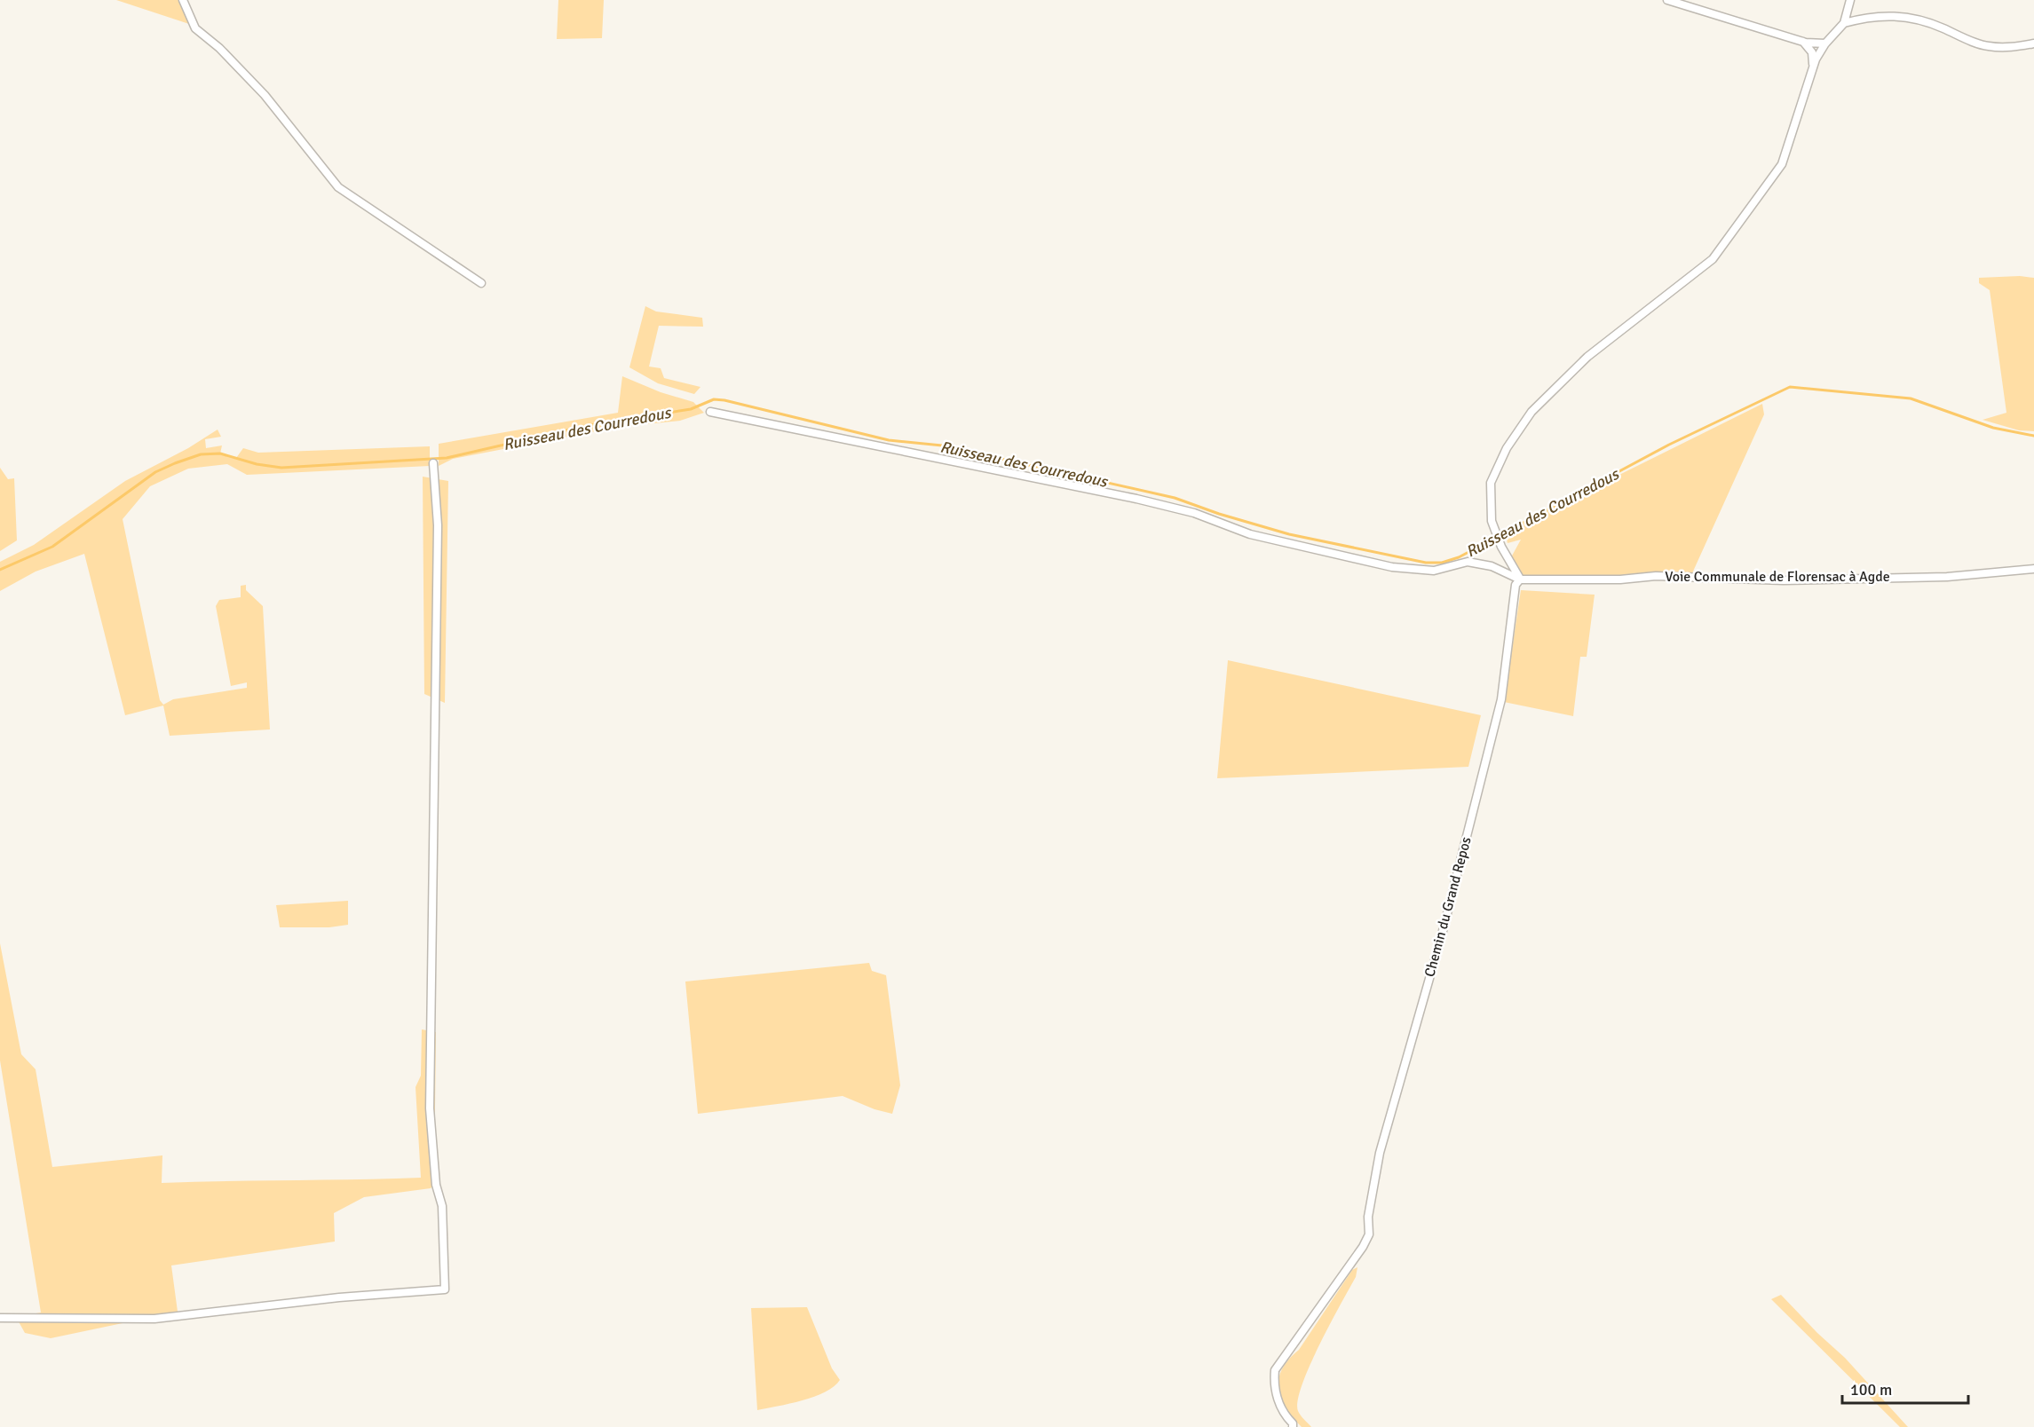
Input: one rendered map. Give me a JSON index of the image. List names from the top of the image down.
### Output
{
  "streets": {
    "street": ["Voie Communale de Florensac à Agde", "Chemin du Grand Repos"]
  },
  "crossings": [
    ["Voie Communale de Florensac à Agde", "Chemin du Grand Repos"]
  ],
  "water": ["Ruisseau des Courredous"],
  "scale_bar": "100 m"
}
